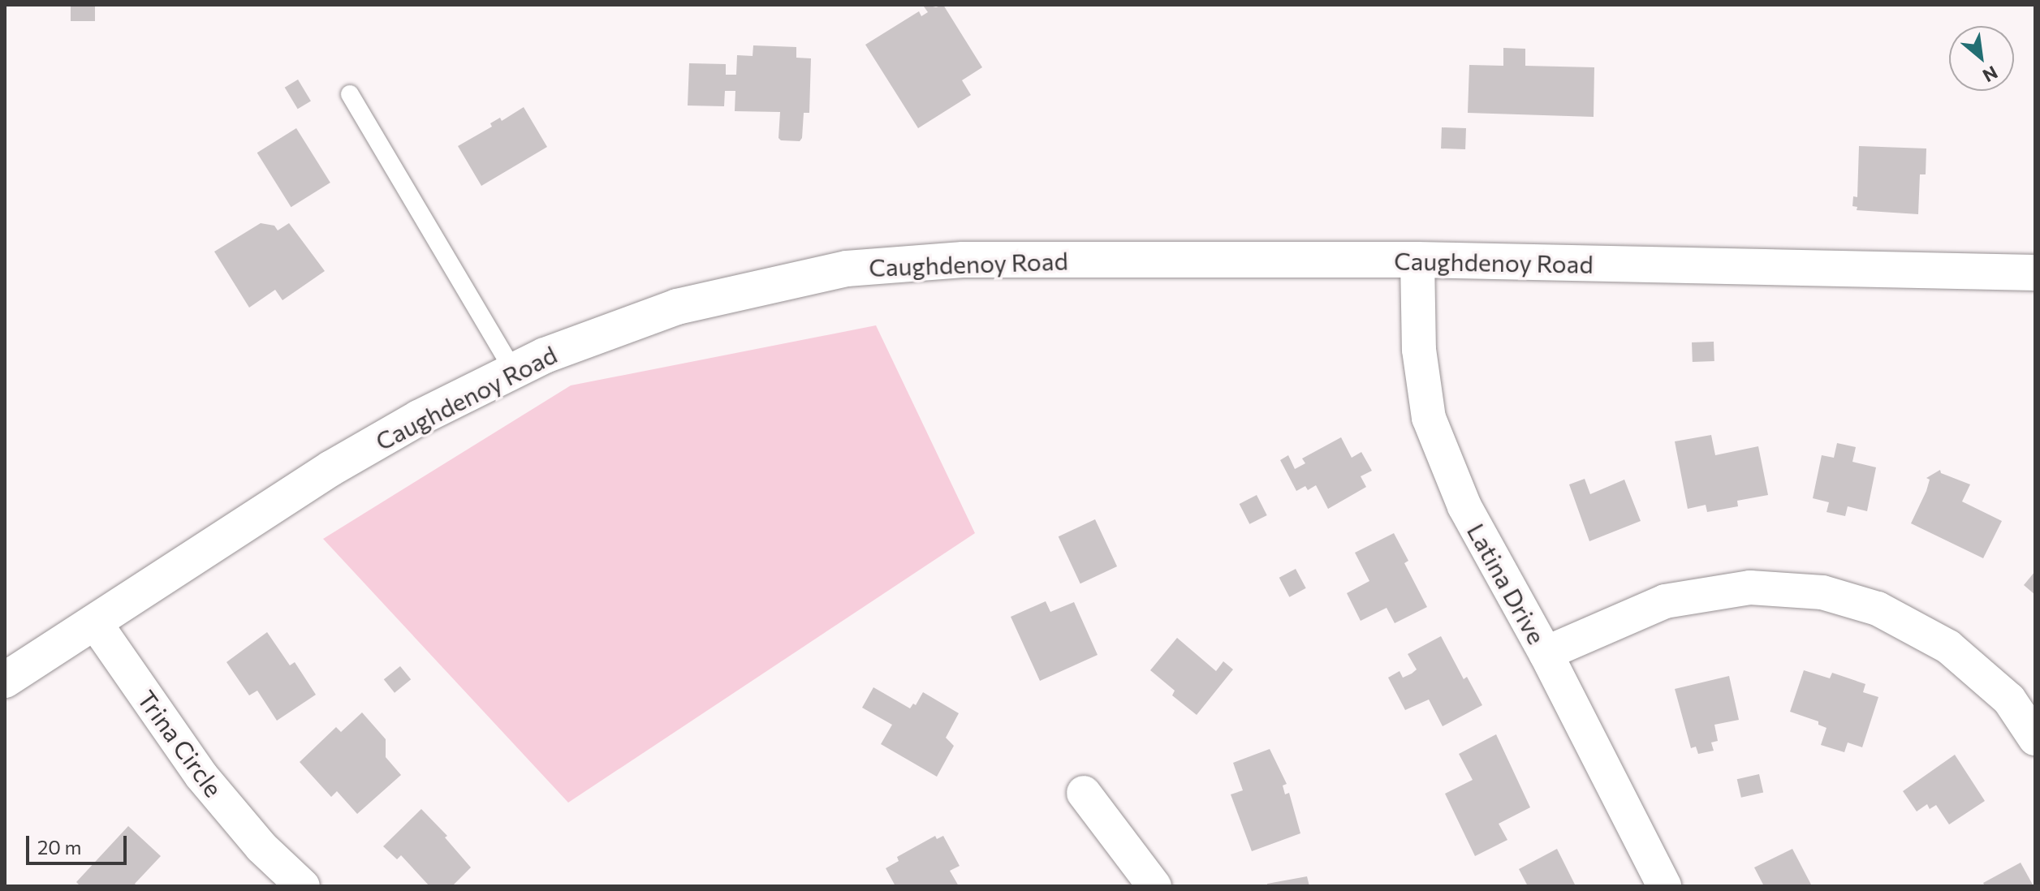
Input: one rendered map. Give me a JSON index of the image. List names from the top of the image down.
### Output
{
  "streets": {
    "street": ["Caughdenoy Road", "Latina Drive", "Trina Circle"]
  },
  "crossings": [
    ["Caughdenoy Road", "Latina Drive"],
    ["Caughdenoy Road", "Trina Circle"]
  ],
  "scale_bar": "20 m",
  "north": "bottom right"
}
